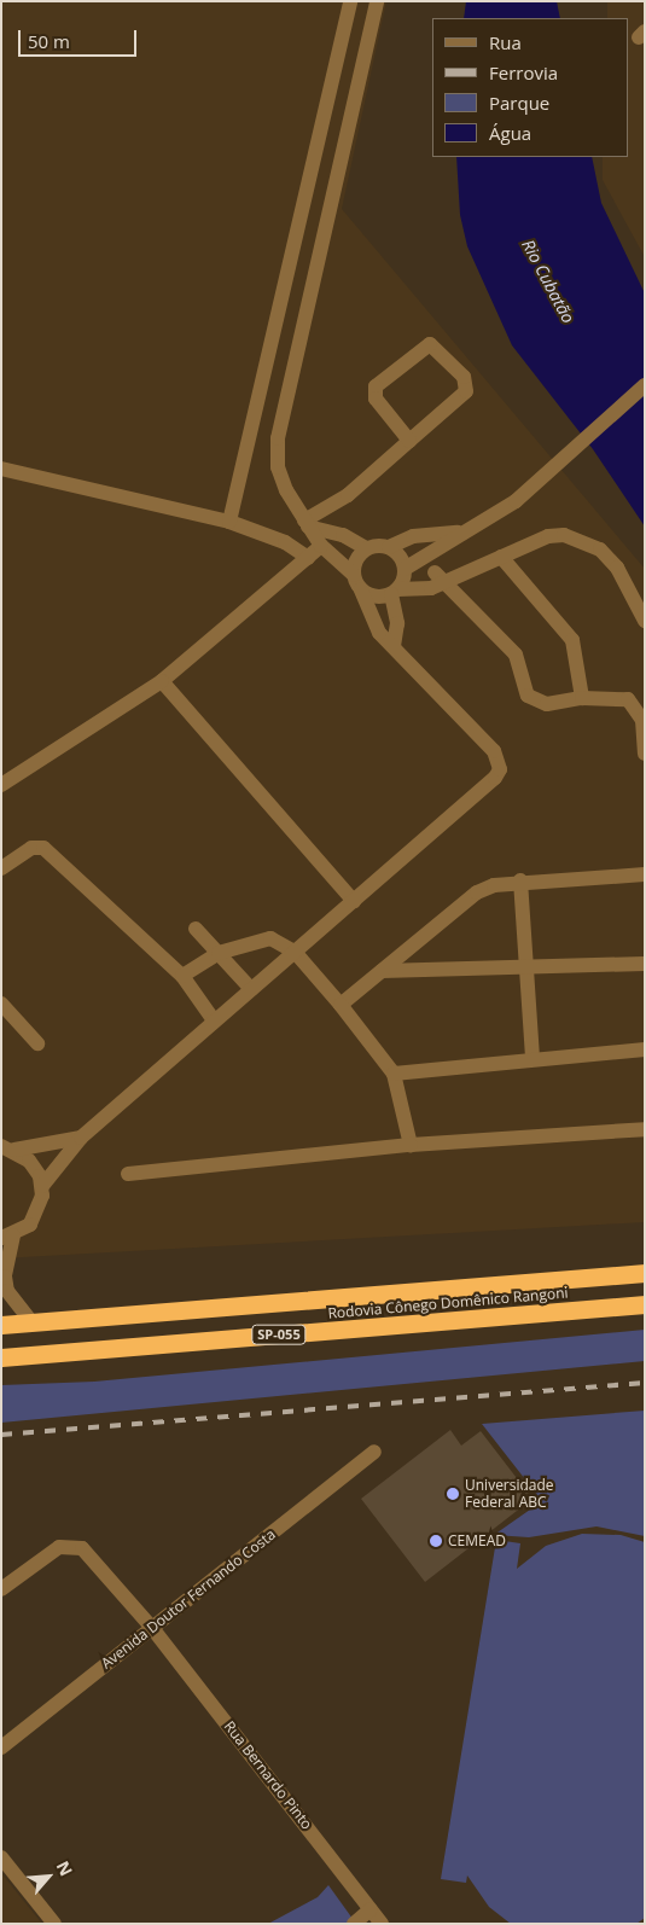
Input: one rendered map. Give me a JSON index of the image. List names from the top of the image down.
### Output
{
  "streets": {
    "highway": ["Rodovia Cônego Domênico Rangoni", "SP-055"],
    "street": ["Avenida Doutor Fernando Costa", "Rua Bernardo Pinto"]
  },
  "crossings": [
    ["Avenida Doutor Fernando Costa", "Rua Bernardo Pinto"]
  ],
  "water": ["Rio Cubatão"],
  "places": ["Universidade Federal ABC", "CEMEAD"],
  "legend": [
    "Rua",
    "Ferrovia",
    "Parque",
    "Água"
  ],
  "scale_bar": "50 m",
  "north": "top right"
}
